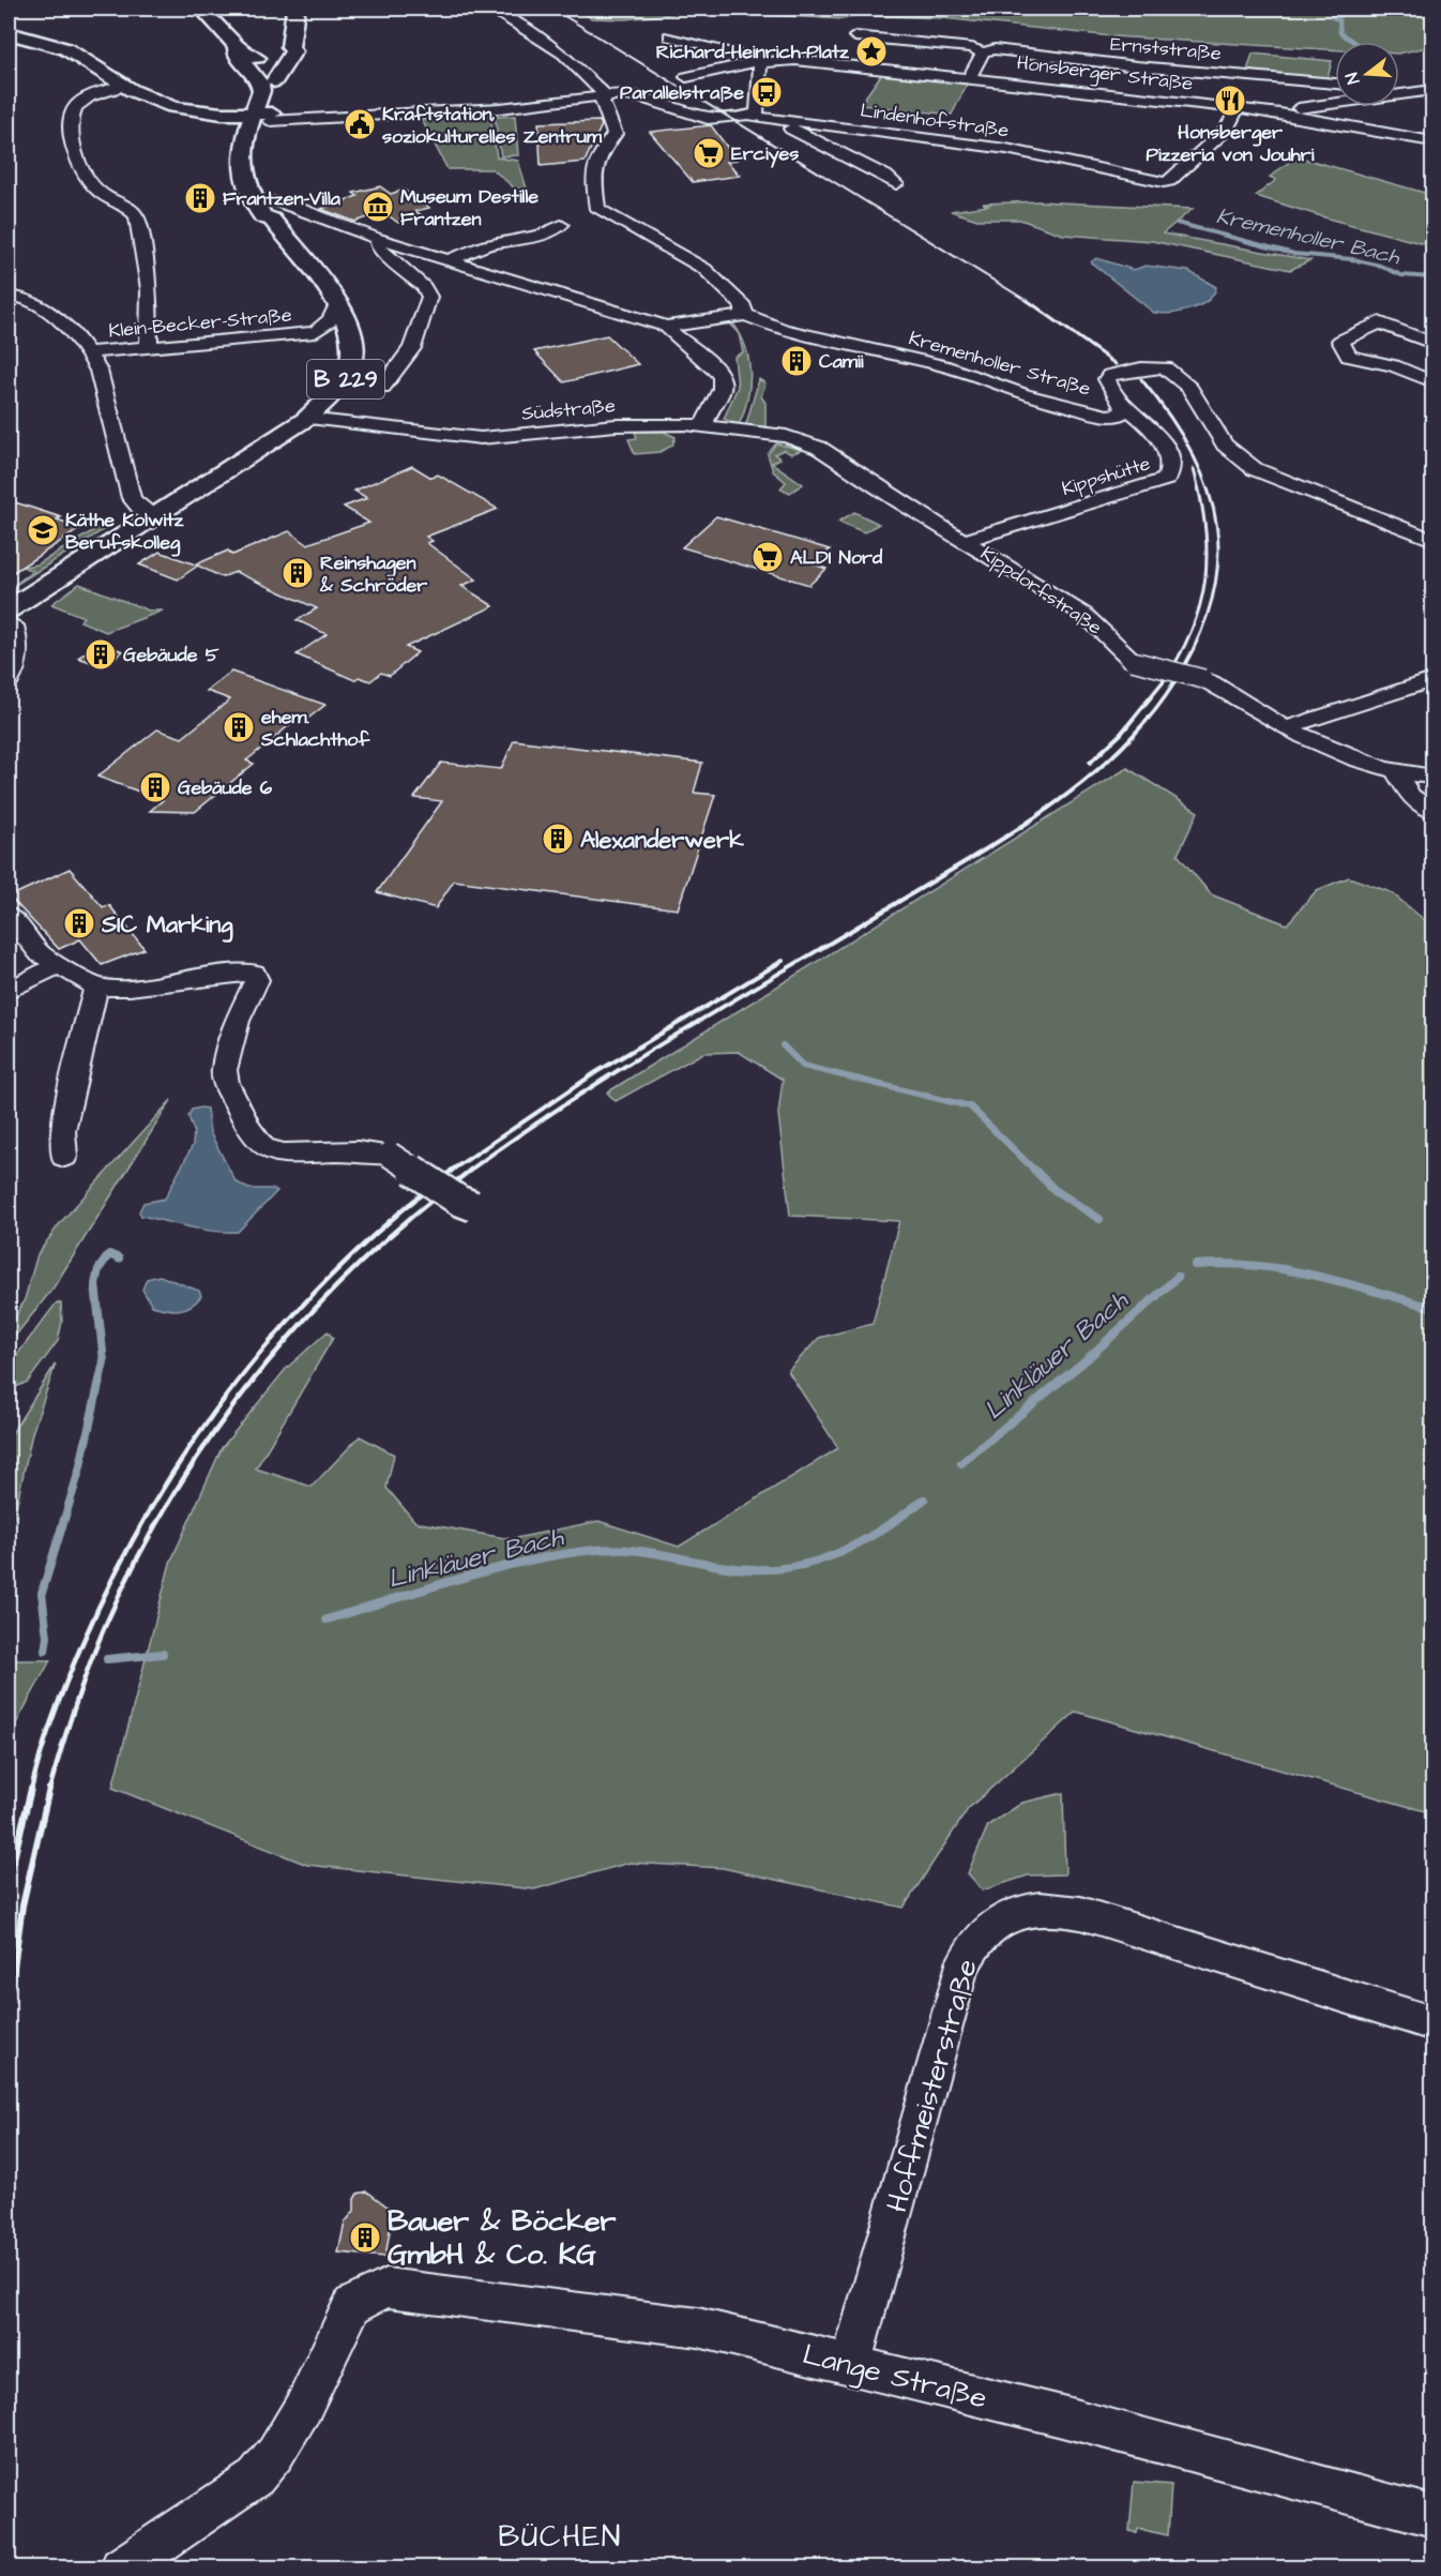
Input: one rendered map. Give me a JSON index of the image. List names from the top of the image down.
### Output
{
  "streets": {
    "main road": ["B 229"],
    "street": [
      "Ernststraße",
      "Honsberger Straße",
      "Lindenhofstraße",
      "Klein-Becker-Straße",
      "Kremenholler Straße",
      "Südstraße",
      "Kippshütte",
      "Kippdorfstraße",
      "Hoffmeisterstraße",
      "Lange Straße"
    ]
  },
  "crossings": [
    ["Honsberger Straße", "Lindenhofstraße"],
    ["Klein-Becker-Straße", "B 229"],
    ["Kremenholler Straße", "Kippshütte"],
    ["B 229", "Südstraße"],
    ["Südstraße", "Kippdorfstraße"],
    ["Kippshütte", "Kippdorfstraße"],
    ["Hoffmeisterstraße", "Lange Straße"]
  ],
  "districts": ["BÜCHEN"],
  "water": ["Kremenholler Bach", "Linkläuer Bach"],
  "places": {
    "place": ["Richard-Heinrich-Platz"],
    "bus stop": ["Parallelstraße"],
    "restaurant": ["Honsberger Pizzeria von Jouhri"],
    "public building": ["Kraftstation, soziokulturelles Zentrum"],
    "supermarket": ["Erciyes", "ALDI Nord"],
    "building": [
      "Frantzen-Villa",
      "Camii",
      "Reinshagen & Schröder",
      "Gebäude 5",
      "ehem. Schlachthof",
      "Gebäude 6",
      "Alexanderwerk",
      "SIC Marking",
      "Bauer & Böcker GmbH & Co. KG"
    ],
    "museum": ["Museum Destille Frantzen"],
    "school or university": ["Käthe Kolwitz Berufskolleg"]
  },
  "north": "left"
}
